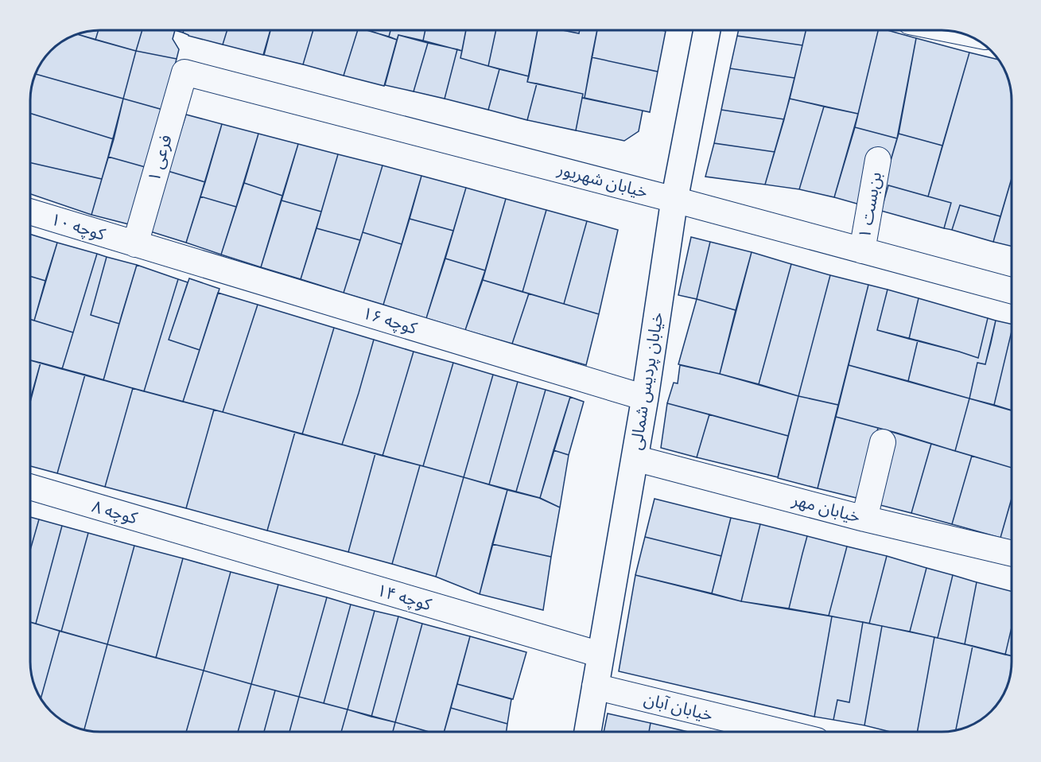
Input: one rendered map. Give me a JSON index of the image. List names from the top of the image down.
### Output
{
  "streets": {
    "street": [
      "فرعی ۱",
      "خیابان شهریور",
      "بن‌بست ۱",
      "کوچه ۱۰",
      "کوچه ۱۶",
      "خیابان پردیس شمالی",
      "خیابان مهر",
      "کوچه ۸",
      "کوچه ۱۴",
      "خیابان آبان"
    ]
  },
  "crossings": [
    ["فرعی ۱", "خیابان شهریور"],
    ["فرعی ۱", "کوچه ۱۰"],
    ["فرعی ۱", "کوچه ۱۶"],
    ["خیابان شهریور", "بن‌بست ۱"],
    ["خیابان شهریور", "خیابان پردیس شمالی"],
    ["کوچه ۱۰", "کوچه ۱۶"],
    ["کوچه ۱۶", "خیابان پردیس شمالی"],
    ["خیابان پردیس شمالی", "خیابان مهر"],
    ["خیابان پردیس شمالی", "کوچه ۱۴"],
    ["خیابان پردیس شمالی", "خیابان آبان"],
    ["کوچه ۸", "کوچه ۱۴"]
  ]
}
